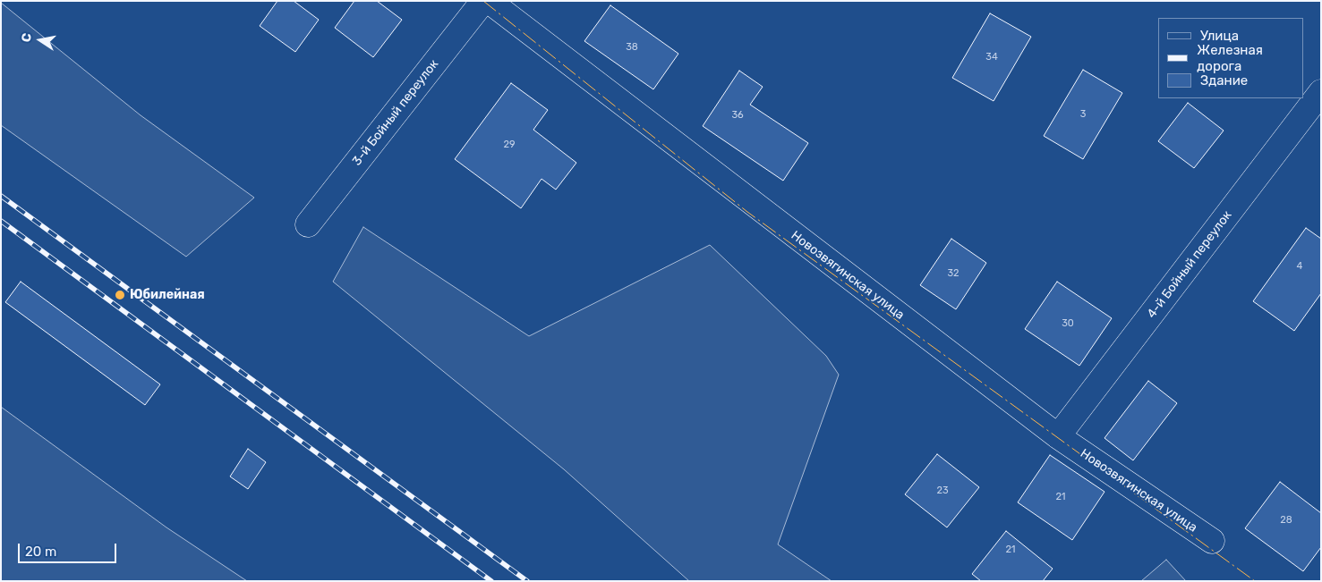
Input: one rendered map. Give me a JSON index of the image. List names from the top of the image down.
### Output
{
  "streets": {
    "street": ["3-й Бойный переулок", "4-й Бойный переулок", "Новозвягинская улица"]
  },
  "crossings": [
    ["4-й Бойный переулок", "Новозвягинская улица"]
  ],
  "places": ["Юбилейная"],
  "house_numbers": [
    "38",
    "34",
    "3",
    "36",
    "29",
    "4",
    "32",
    "30",
    "23",
    "21",
    "28",
    "21"
  ],
  "legend": ["Улица", "Железная дорога", "Здание"],
  "scale_bar": "20 m",
  "north": "left"
}
